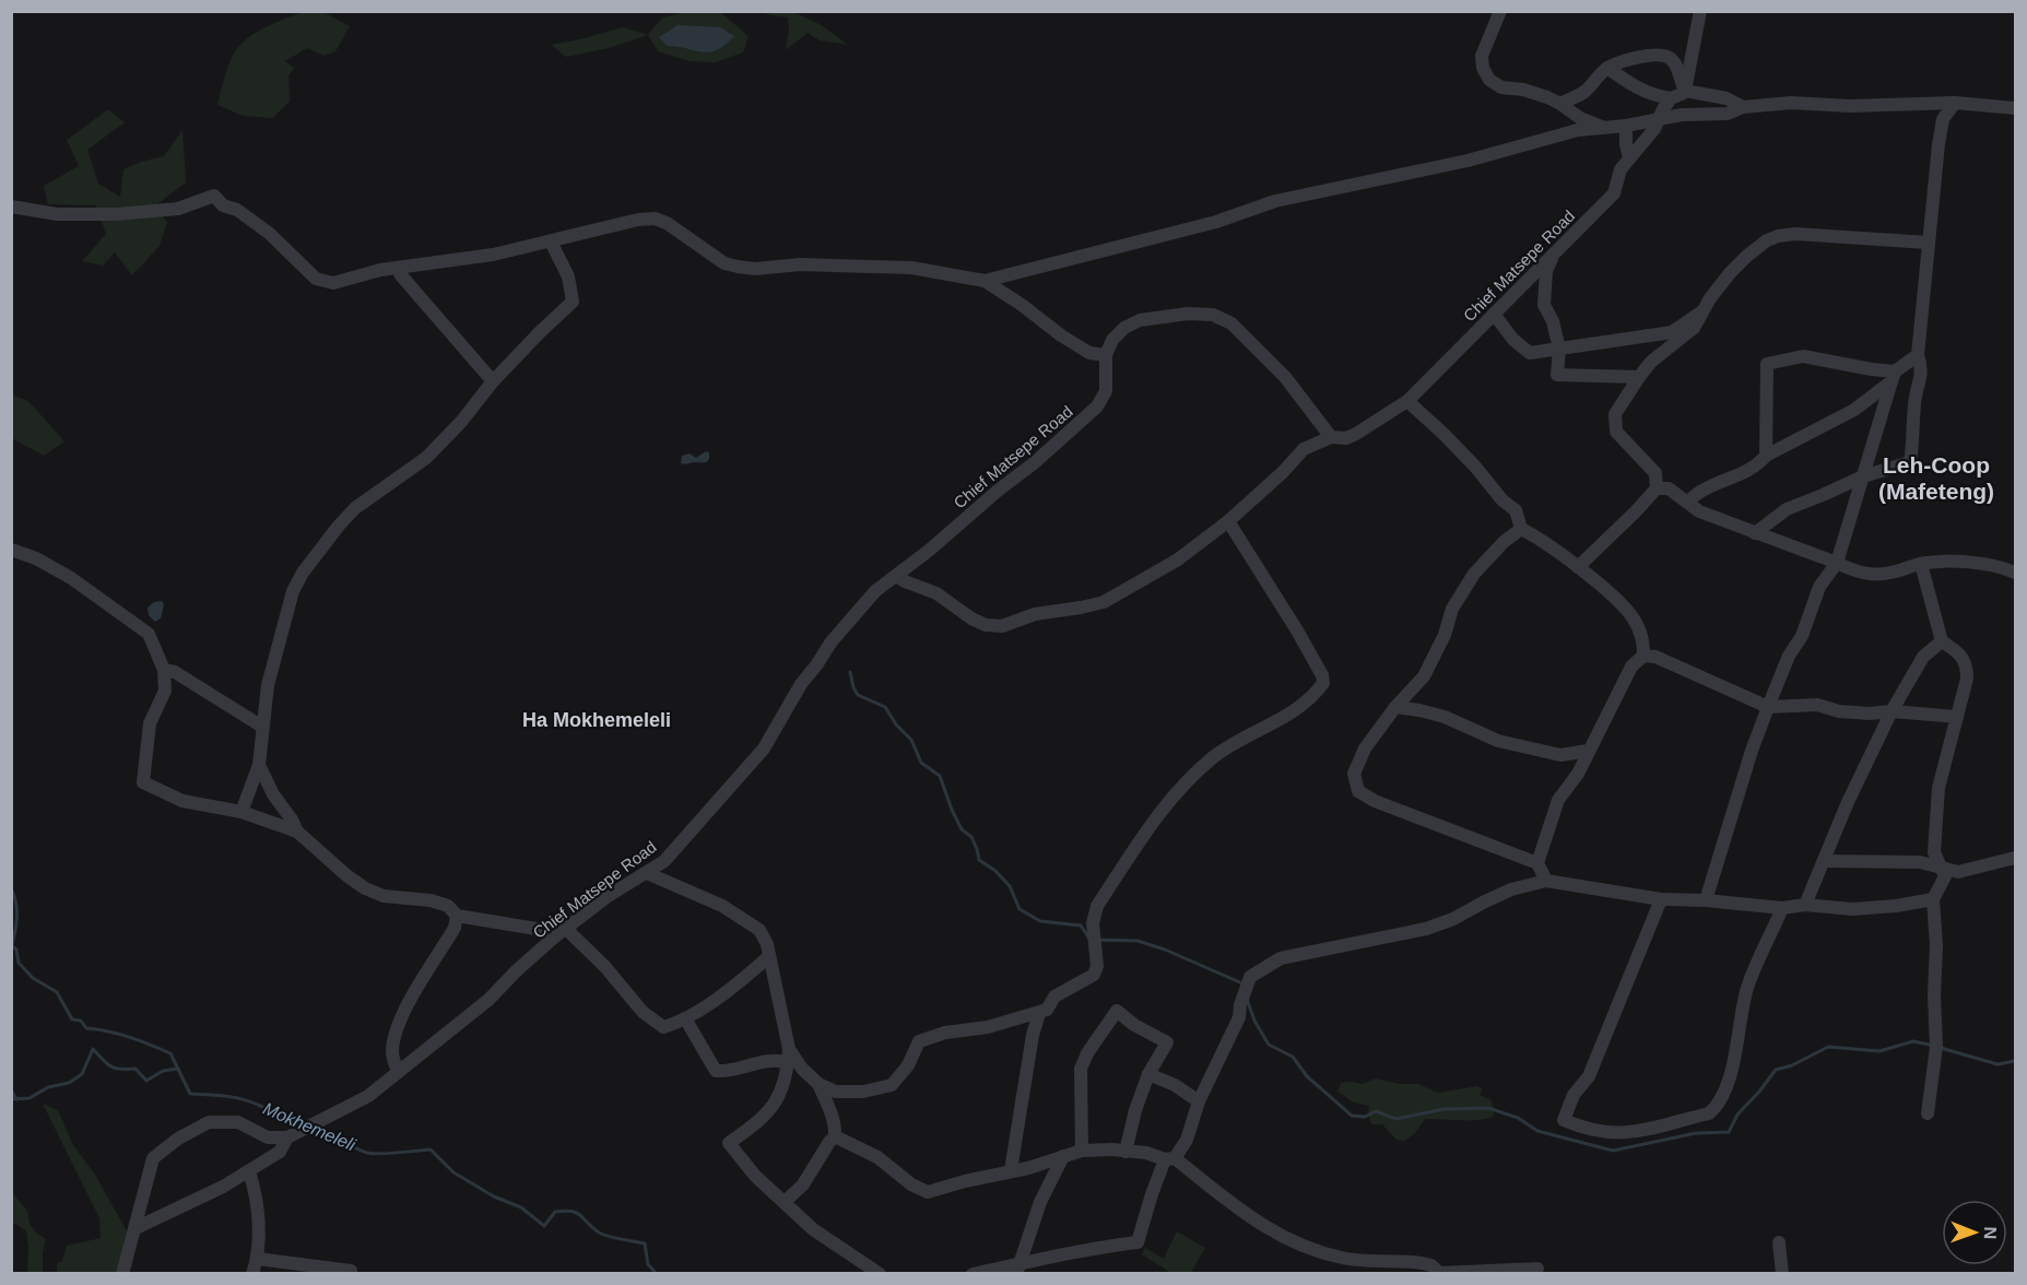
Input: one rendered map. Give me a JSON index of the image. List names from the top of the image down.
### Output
{
  "streets": {
    "street": ["Chief Matsepe Road"]
  },
  "districts": ["Leh-Coop (Mafeteng)", "Ha Mokhemeleli"],
  "water": ["Mokhemeleli"],
  "north": "right"
}
